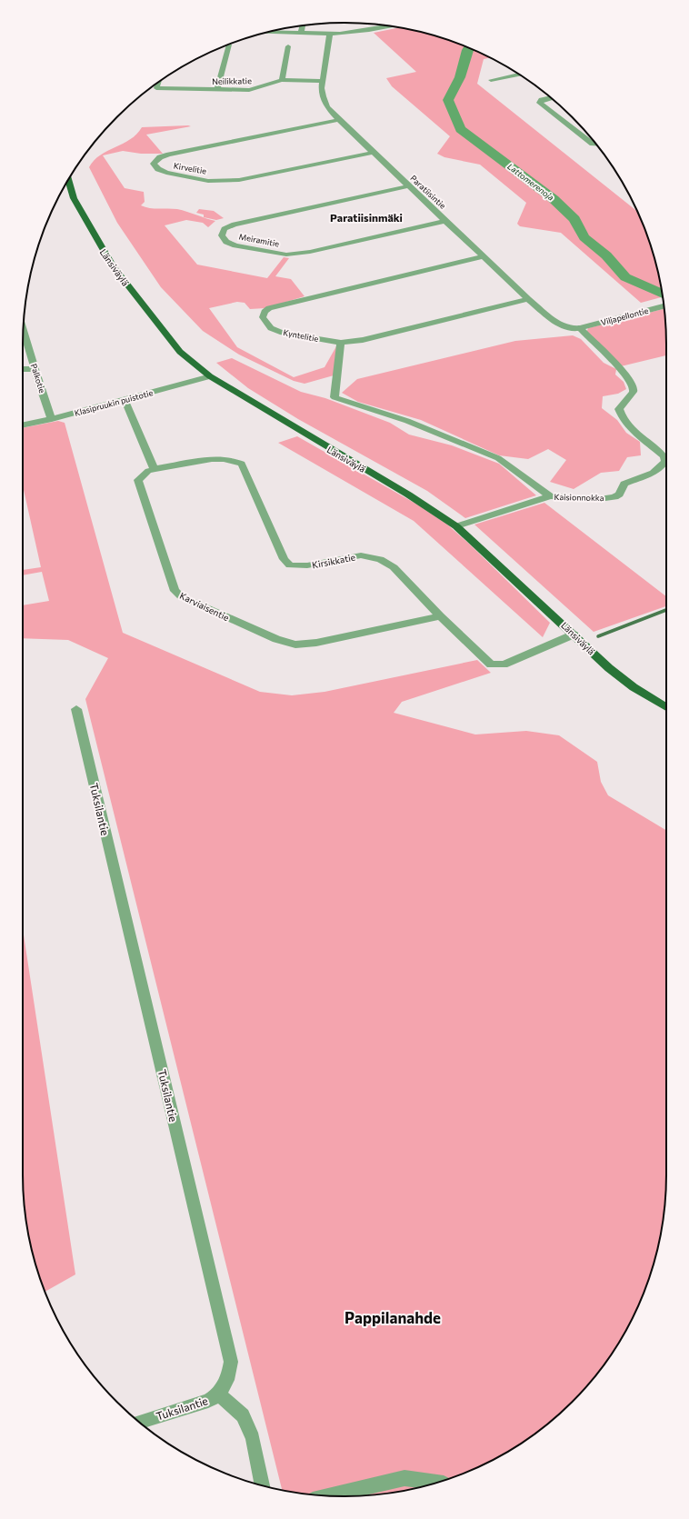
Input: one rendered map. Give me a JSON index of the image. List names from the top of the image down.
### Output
{
  "streets": {
    "main road": ["Länsiväylä"],
    "street": [
      "Neilikkatie",
      "Kirvelitie",
      "Paratiisintie",
      "Meiramitie",
      "Viljapellontie",
      "Kyntelitie",
      "Palkotie",
      "Klasipruukin puistotie",
      "Kaisionnokka",
      "Kirsikkatie",
      "Karviaisentie",
      "Tuksilantie"
    ]
  },
  "crossings": [
    ["Neilikkatie", "Paratiisintie"],
    ["Kirvelitie", "Paratiisintie"],
    ["Paratiisintie", "Meiramitie"],
    ["Paratiisintie", "Viljapellontie"],
    ["Paratiisintie", "Kyntelitie"],
    ["Paratiisintie", "Kaisionnokka"],
    ["Länsiväylä", "Klasipruukin puistotie"],
    ["Länsiväylä", "Kirsikkatie"],
    ["Viljapellontie", "Kaisionnokka"],
    ["Kyntelitie", "Kaisionnokka"],
    ["Palkotie", "Klasipruukin puistotie"],
    ["Kirsikkatie", "Karviaisentie"]
  ],
  "districts": ["Paratiisinmäki", "Pappilanahde"],
  "water": ["Lattomerenoja"]
}
